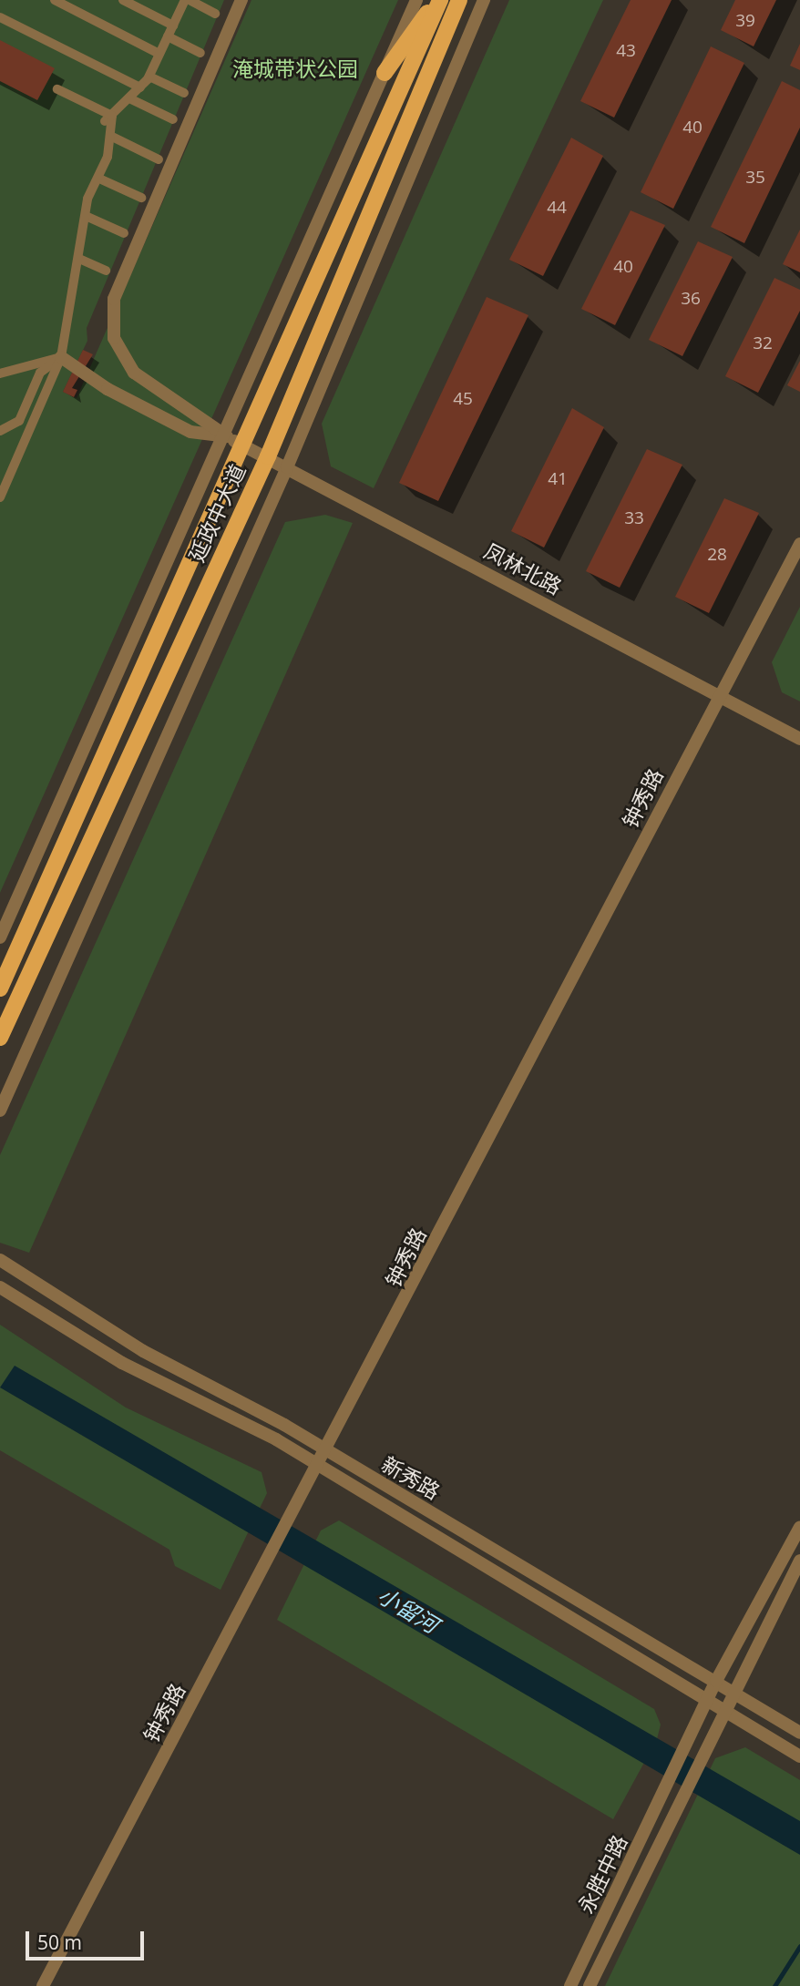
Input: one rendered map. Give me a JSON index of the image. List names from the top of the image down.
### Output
{
  "streets": {
    "main road": ["延政中大道"],
    "street": [
      "凤林北路",
      "钟秀路",
      "新秀路",
      "永胜中路"
    ]
  },
  "crossings": [
    ["延政中大道", "凤林北路"],
    ["凤林北路", "钟秀路"],
    ["钟秀路", "新秀路"],
    ["新秀路", "永胜中路"]
  ],
  "water": ["小留河"],
  "parks": ["淹城带状公园"],
  "house_numbers": [
    "39",
    "43",
    "40",
    "35",
    "44",
    "40",
    "36",
    "32",
    "45",
    "41",
    "33",
    "28"
  ],
  "scale_bar": "50 m"
}
